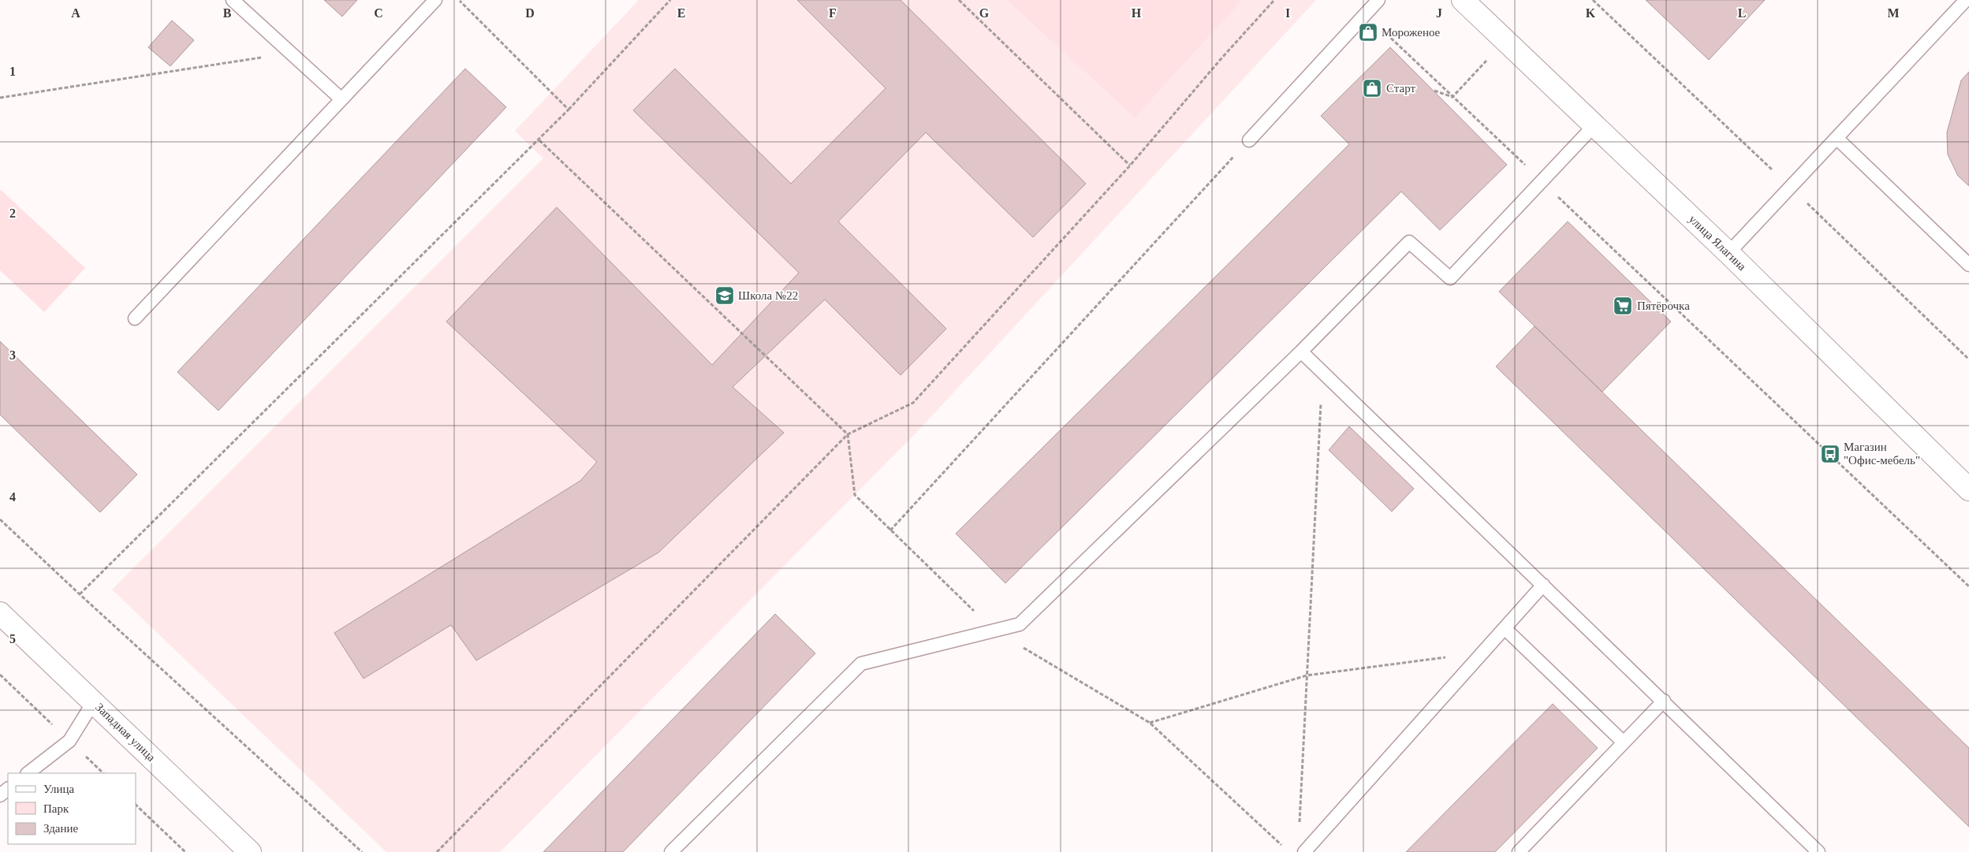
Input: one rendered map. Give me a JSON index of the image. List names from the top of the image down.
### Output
{
  "streets": {
    "street": ["улица Ялагина", "Западная улица"]
  },
  "places": {
    "shop": ["Мороженое", "Старт"],
    "school or university": ["Школа №22"],
    "supermarket": ["Пятёрочка"],
    "bus stop": ["Магазин \"Офис-мебель\""]
  },
  "legend": ["Улица", "Парк", "Здание"],
  "grid": {
    "columns": [
      "A",
      "B",
      "C",
      "D",
      "E",
      "F",
      "G",
      "H",
      "I",
      "J",
      "K",
      "L",
      "M"
    ],
    "rows": [
      "1",
      "2",
      "3",
      "4",
      "5"
    ]
  }
}
